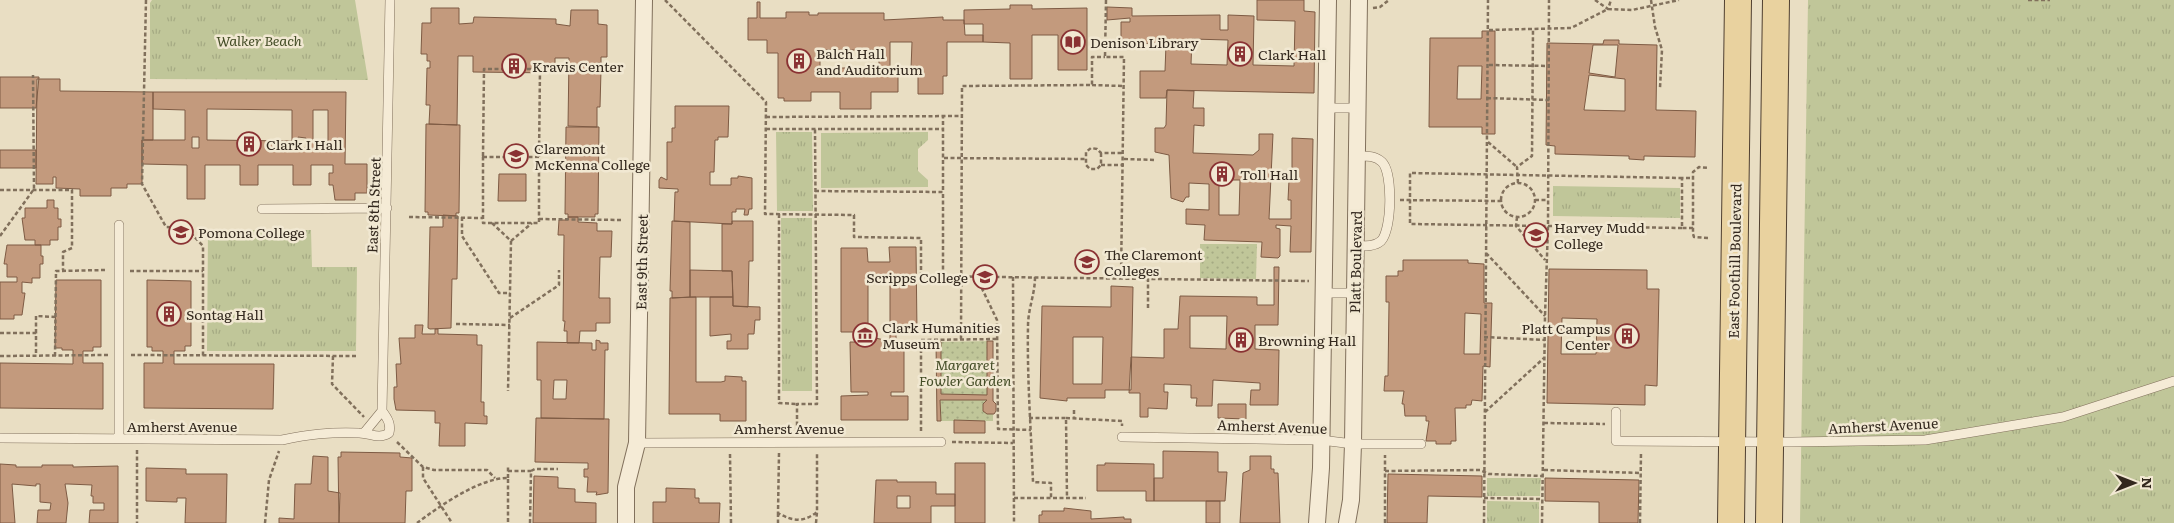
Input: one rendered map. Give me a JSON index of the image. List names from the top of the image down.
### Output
{
  "streets": {
    "main road": ["East Foothill Boulevard"],
    "street": ["East 9th Street", "Platt Boulevard"],
    "lane": ["East 8th Street", "Amherst Avenue"]
  },
  "crossings": [
    ["East 8th Street", "Amherst Avenue"],
    ["East Foothill Boulevard", "Amherst Avenue"],
    ["East 9th Street", "Amherst Avenue"],
    ["Platt Boulevard", "Amherst Avenue"]
  ],
  "parks": ["Walker Beach", "Margaret Fowler Garden"],
  "places": {
    "library": ["Denison Library"],
    "building": [
      "Clark Hall",
      "Balch Hall and Auditorium",
      "Kravis Center",
      "Clark I Hall",
      "Toll Hall",
      "Sontag Hall",
      "Platt Campus Center",
      "Browning Hall"
    ],
    "school or university": [
      "Claremont McKenna College",
      "Pomona College",
      "Harvey Mudd College",
      "The Claremont Colleges",
      "Scripps College"
    ],
    "museum": ["Clark Humanities Museum"]
  },
  "north": "right"
}
